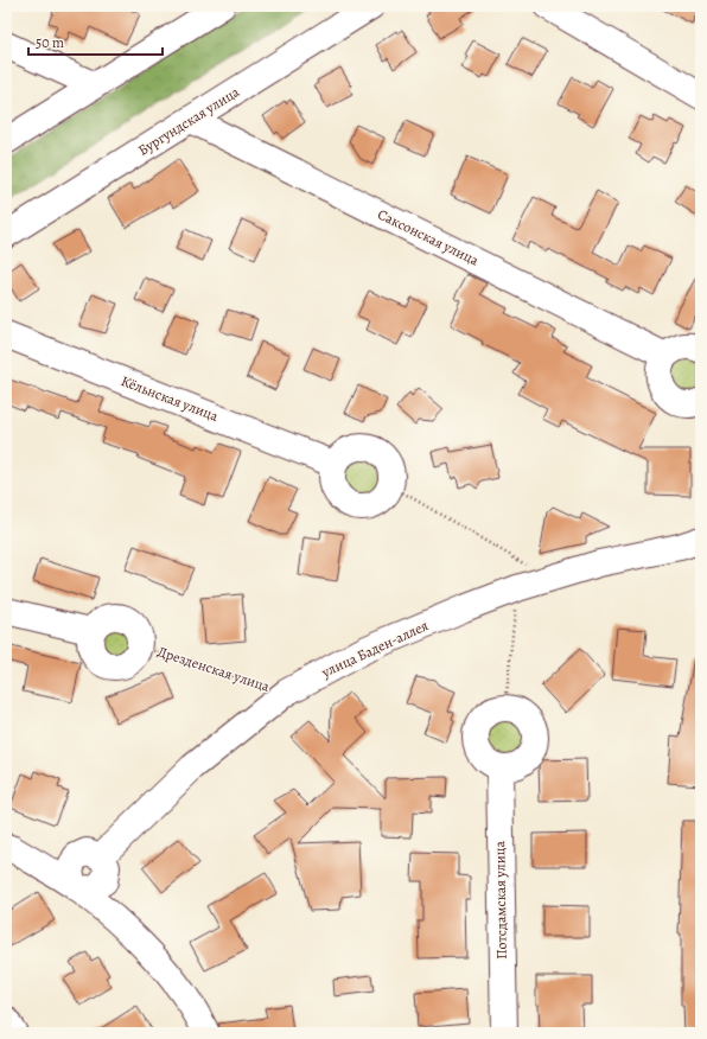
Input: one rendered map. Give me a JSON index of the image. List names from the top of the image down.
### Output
{
  "streets": {
    "street": [
      "Бургундская улица",
      "Саксонская улица",
      "Кёльнская улица",
      "улица Баден-аллея",
      "Дрезденская улица",
      "Потсдамская улица"
    ]
  },
  "crossings": [
    ["Бургундская улица", "Саксонская улица"],
    ["улица Баден-аллея", "Дрезденская улица"]
  ],
  "scale_bar": "50 m"
}
